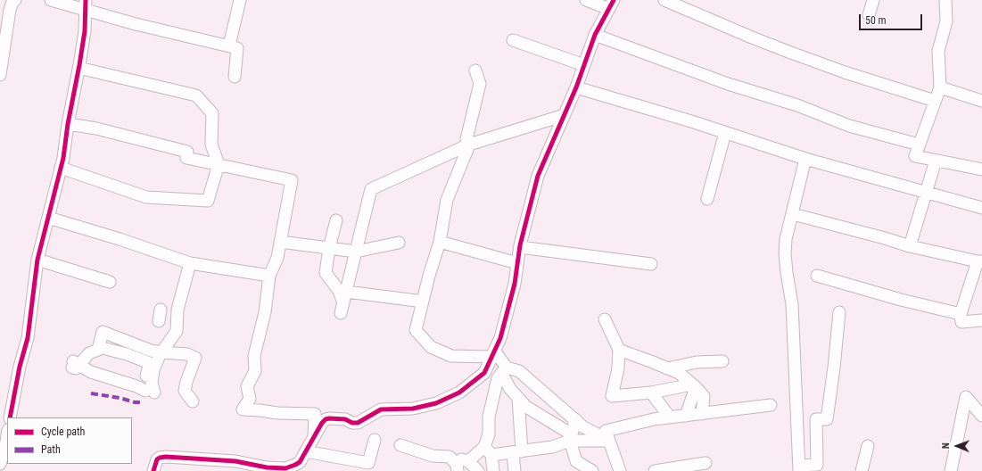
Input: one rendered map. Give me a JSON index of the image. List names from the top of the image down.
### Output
{
  "legend": ["Cycle path", "Path"],
  "scale_bar": "50 m",
  "north": "left"
}
